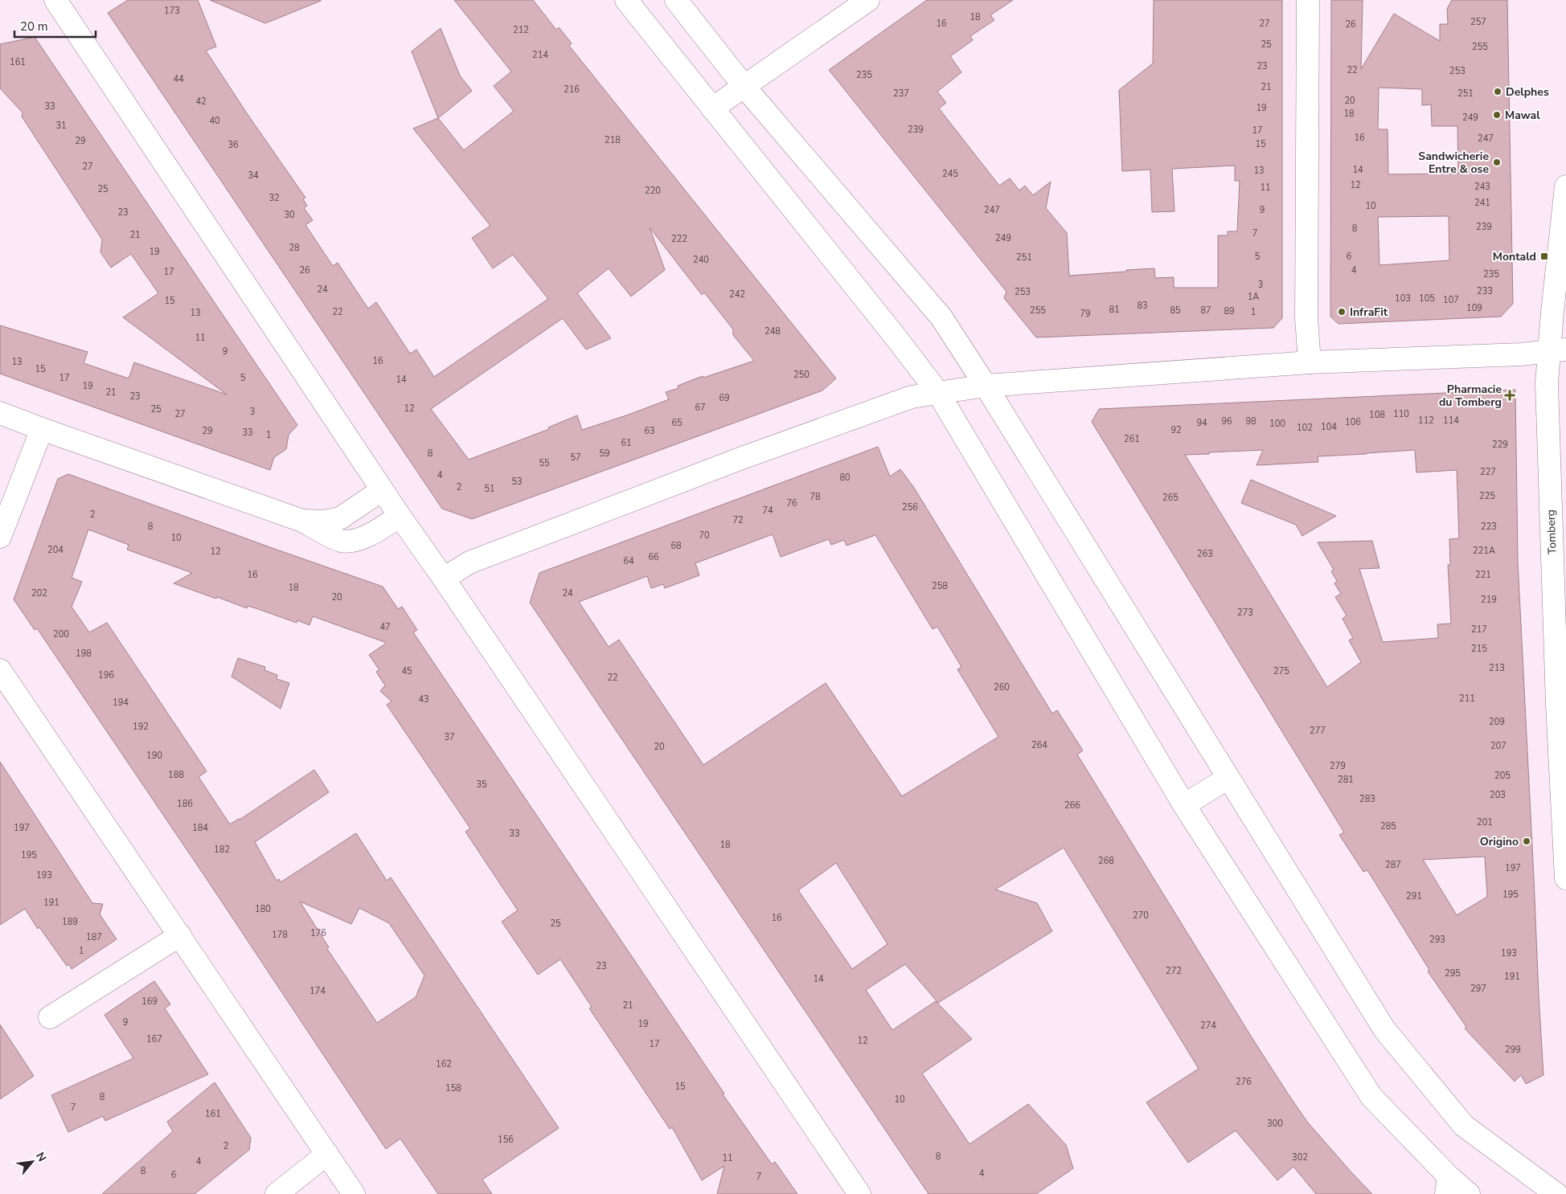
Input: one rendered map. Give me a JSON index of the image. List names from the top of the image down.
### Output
{
  "streets": {
    "street": ["Tomberg"]
  },
  "places": {
    "other": [
      "Delphes",
      "Mawal",
      "Sandwicherie Entre & ose",
      "InfraFit",
      "Origino"
    ],
    "transit": ["Montald"],
    "health": ["Pharmacie du Tomberg"]
  },
  "house_numbers": [
    "173",
    "18",
    "257",
    "16",
    "27",
    "26",
    "212",
    "25",
    "255",
    "214",
    "161",
    "23",
    "22",
    "253",
    "235",
    "44",
    "21",
    "216",
    "237",
    "251",
    "20",
    "42",
    "33",
    "19",
    "18",
    "249",
    "40",
    "31",
    "239",
    "17",
    "16",
    "247",
    "218",
    "29",
    "15",
    "36",
    "27",
    "14",
    "13",
    "245",
    "34",
    "12",
    "243",
    "11",
    "25",
    "220",
    "32",
    "241",
    "10",
    "247",
    "9",
    "23",
    "30",
    "239",
    "8",
    "7",
    "21",
    "249",
    "222",
    "28",
    "19",
    "5",
    "6",
    "251",
    "240",
    "26",
    "4",
    "17",
    "235",
    "3",
    "24",
    "233",
    "253",
    "242",
    "1A",
    "103",
    "105",
    "107",
    "15",
    "83",
    "109",
    "81",
    "255",
    "85",
    "87",
    "89",
    "22",
    "1",
    "13",
    "79",
    "248",
    "11",
    "9",
    "16",
    "13",
    "15",
    "250",
    "17",
    "5",
    "14",
    "19",
    "21",
    "23",
    "69",
    "67",
    "12",
    "25",
    "3",
    "27",
    "110",
    "108",
    "112",
    "114",
    "96",
    "98",
    "106",
    "65",
    "94",
    "100",
    "104",
    "102",
    "92",
    "29",
    "63",
    "33",
    "1",
    "261",
    "61",
    "229",
    "8",
    "59",
    "57",
    "55",
    "227",
    "4",
    "80",
    "53",
    "2",
    "51",
    "225",
    "78",
    "265",
    "76",
    "256",
    "74",
    "2",
    "72",
    "8",
    "223",
    "70",
    "10",
    "68",
    "204",
    "221A",
    "12",
    "263",
    "66",
    "64",
    "16",
    "221",
    "258",
    "18",
    "202",
    "24",
    "20",
    "219",
    "273",
    "47",
    "217",
    "200",
    "215",
    "198",
    "213",
    "45",
    "275",
    "196",
    "22",
    "260",
    "211",
    "43",
    "194",
    "209",
    "192",
    "277",
    "37",
    "264",
    "207",
    "20",
    "190",
    "279",
    "188",
    "205",
    "281",
    "35",
    "203",
    "283",
    "186",
    "266",
    "201",
    "285",
    "197",
    "184",
    "33",
    "18",
    "182",
    "195",
    "268",
    "287",
    "197",
    "193",
    "195",
    "291",
    "191",
    "180",
    "270",
    "16",
    "189",
    "25",
    "176",
    "178",
    "187",
    "293",
    "1",
    "193",
    "23",
    "272",
    "295",
    "191",
    "14",
    "297",
    "174",
    "169",
    "21",
    "9",
    "19",
    "274",
    "167",
    "12",
    "17",
    "299",
    "162",
    "276",
    "15",
    "158",
    "8",
    "10",
    "7",
    "161",
    "300",
    "156",
    "2",
    "8",
    "302",
    "11",
    "4",
    "8",
    "4",
    "6",
    "7"
  ],
  "scale_bar": "20 m",
  "north": "top right"
}
